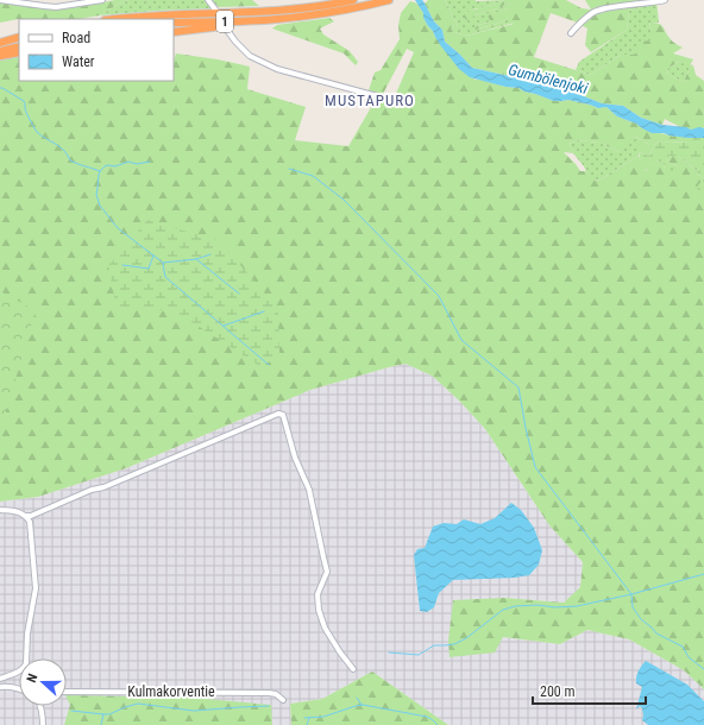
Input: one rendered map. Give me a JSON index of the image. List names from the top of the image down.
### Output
{
  "streets": {
    "highway": ["1"],
    "street": ["Kulmakorventie"]
  },
  "districts": ["MUSTAPURO"],
  "water": ["Gumbölenjoki"],
  "legend": ["Road", "Water"],
  "scale_bar": "200 m",
  "north": "left"
}
